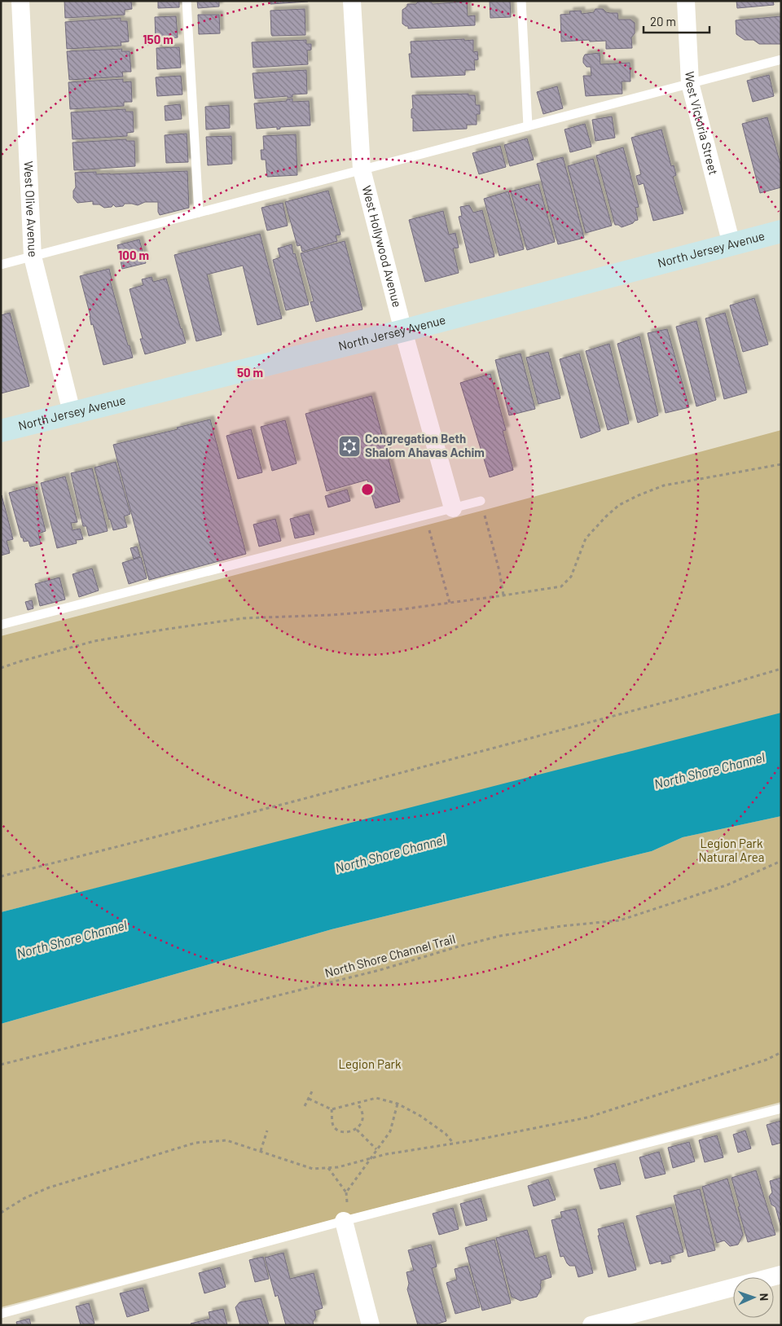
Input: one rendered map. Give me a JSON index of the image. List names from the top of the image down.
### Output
{
  "streets": {
    "main road": ["North Jersey Avenue"],
    "street": ["West Victoria Street", "West Olive Avenue", "West Hollywood Avenue"],
    "path": ["North Shore Channel Trail"]
  },
  "crossings": [
    ["West Victoria Street", "North Jersey Avenue"],
    ["West Olive Avenue", "North Jersey Avenue"],
    ["West Hollywood Avenue", "North Jersey Avenue"]
  ],
  "water": ["North Shore Channel"],
  "parks": ["Legion Park Natural Area", "Legion Park"],
  "places": {
    "synagogue": ["Congregation Beth Shalom Ahavas Achim"]
  },
  "scale_bar": "20 m",
  "north": "right",
  "rings": ["150 m", "100 m", "50 m"]
}
